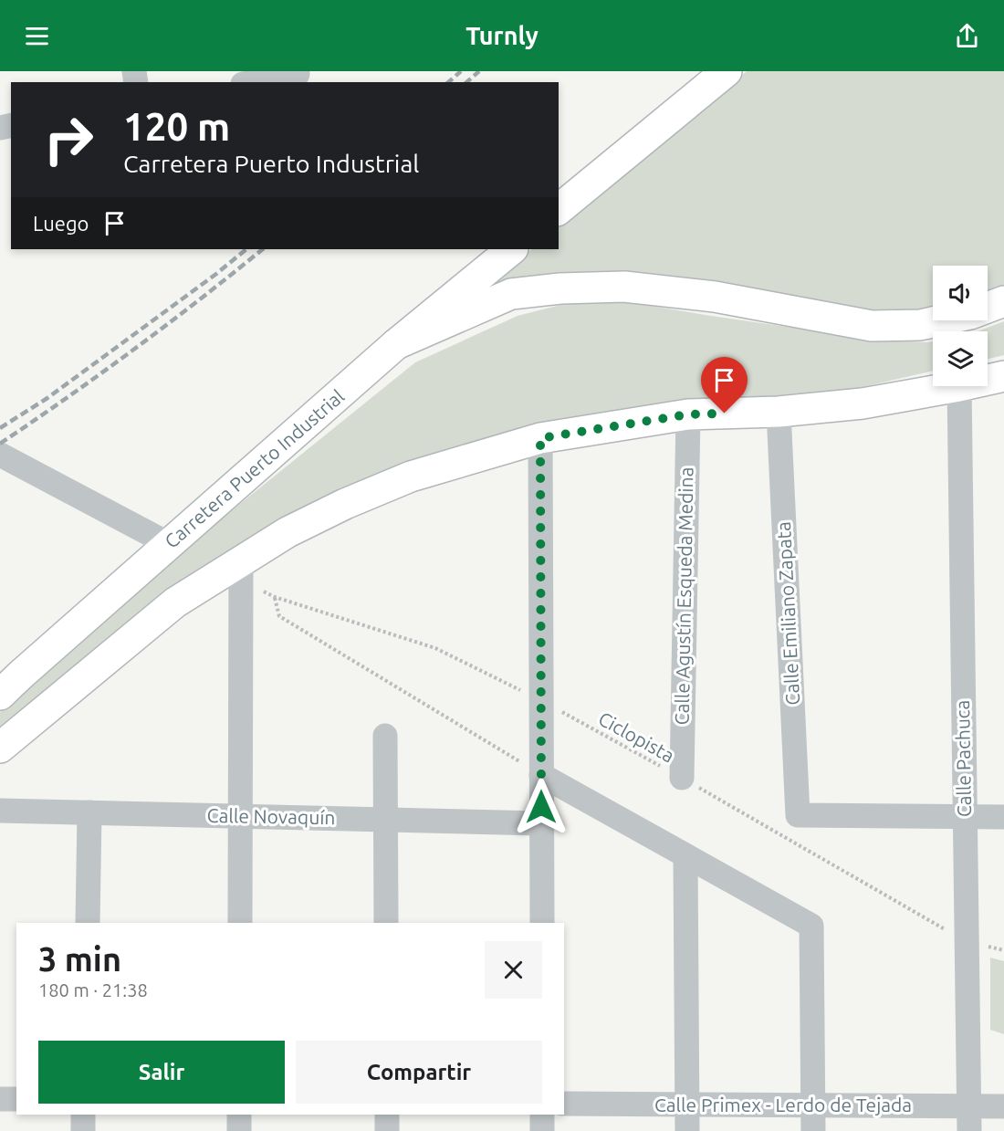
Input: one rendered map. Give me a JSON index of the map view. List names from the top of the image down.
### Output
{
  "streets": {
    "main road": ["Carretera Puerto Industrial"],
    "street": [
      "Calle Agustín Esqueda Medina",
      "Calle Emiliano Zapata",
      "Calle Pachuca",
      "Calle Novaquín",
      "Calle Primex - Lerdo de Tejada"
    ],
    "path": ["Ciclopista"]
  },
  "crossings": [
    ["Calle Agustín Esqueda Medina", "Ciclopista"],
    ["Calle Emiliano Zapata", "Calle Pachuca"],
    ["Ciclopista", "Calle Pachuca"],
    ["Calle Pachuca", "Calle Primex - Lerdo de Tejada"]
  ],
  "page": {
    "header": "Turnly",
    "turn": ["120 m", "Carretera Puerto Industrial"],
    "then": "Luego",
    "heading": ["3 min", "180 m · 21:38"],
    "buttons": ["Salir", "Compartir"]
  }
}
